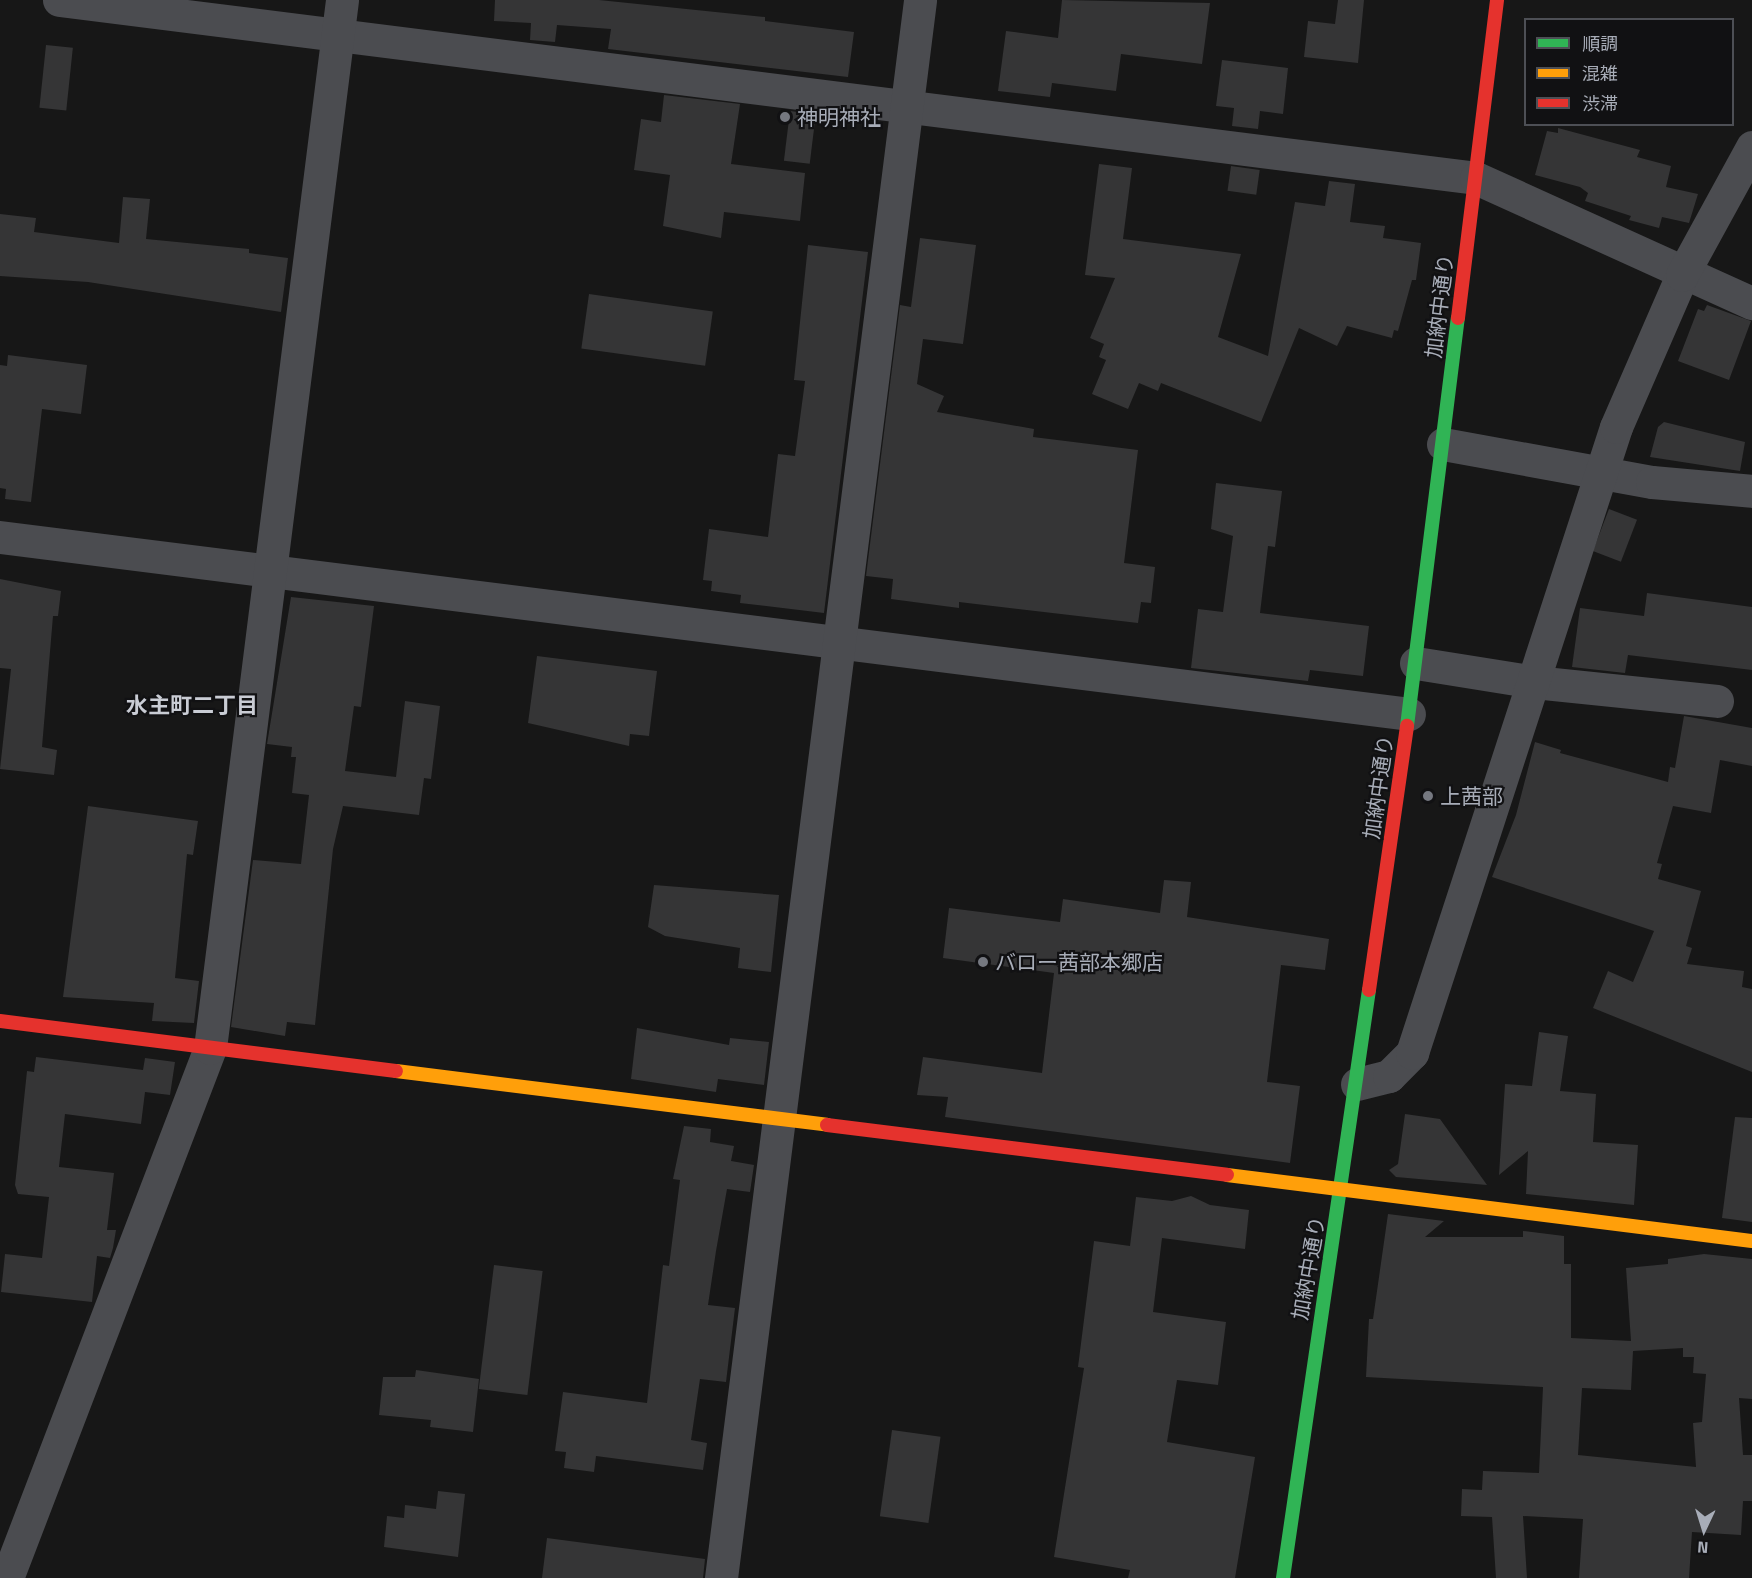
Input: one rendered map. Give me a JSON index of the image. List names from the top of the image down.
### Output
{
  "streets": {
    "main road": ["加納中通り"]
  },
  "districts": ["水主町二丁目"],
  "places": ["神明神社", "上茜部", "バロー茜部本郷店"],
  "legend": ["順調", "混雑", "渋滞"],
  "north": "bottom"
}
